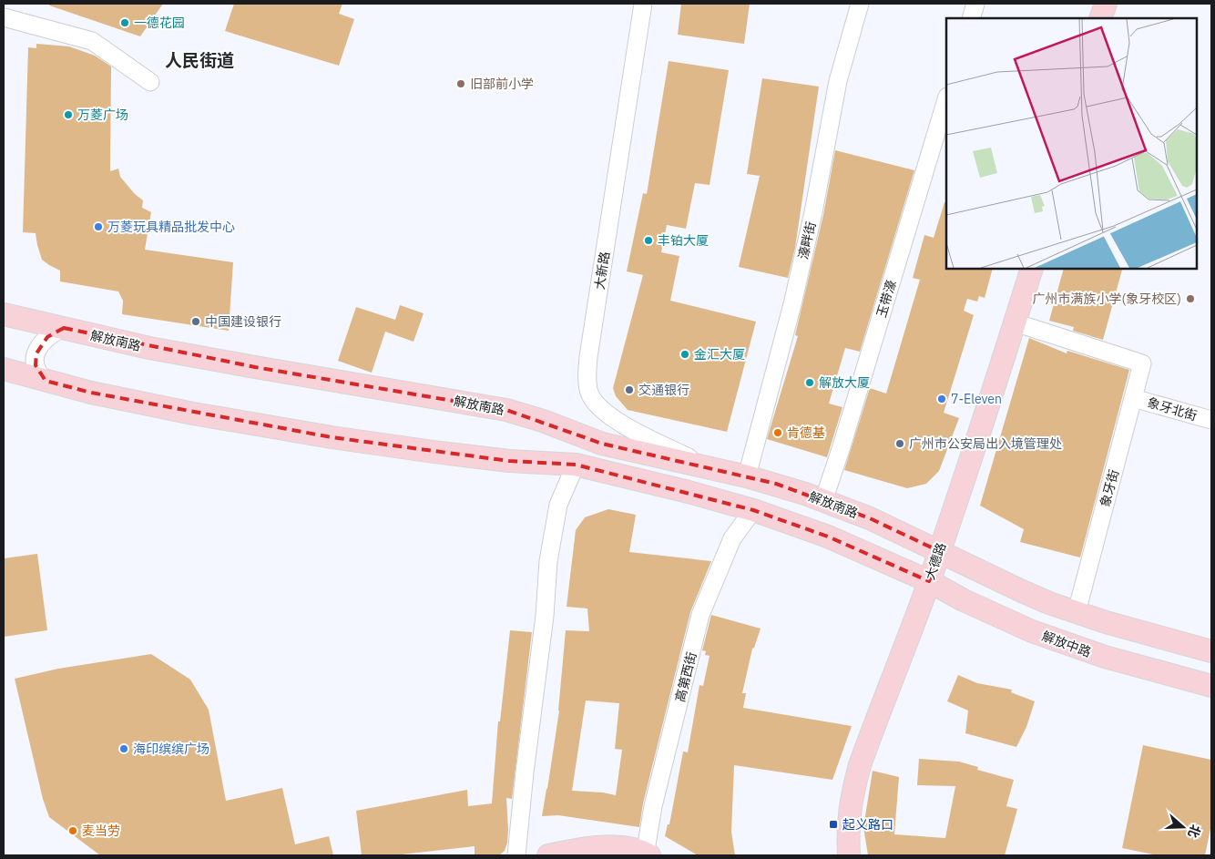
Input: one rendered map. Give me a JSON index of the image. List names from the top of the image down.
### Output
{
  "streets": {
    "main road": ["解放南路", "大德路", "解放中路"],
    "street": [
      "濠畔街",
      "大新路",
      "玉带濠",
      "象牙北街",
      "象牙街",
      "高第西街"
    ]
  },
  "crossings": [
    ["濠畔街", "解放南路"],
    ["大新路", "解放南路"],
    ["玉带濠", "解放南路"],
    ["解放南路", "大德路"],
    ["象牙北街", "象牙街"],
    ["象牙街", "大德路"],
    ["大德路", "解放中路"]
  ],
  "districts": ["人民街道"],
  "places": {
    "other": [
      "一德花园",
      "旧部前小学",
      "万菱广场",
      "万菱玩具精品批发中心",
      "丰铂大厦",
      "广州市满族小学(象牙校区)",
      "中国建设银行",
      "金汇大厦",
      "解放大厦",
      "交通银行",
      "7-Eleven",
      "肯德基",
      "广州市公安局出入境管理处",
      "海印缤缤广场",
      "麦当劳"
    ],
    "transit": ["起义路口"]
  },
  "north": "right"
}
